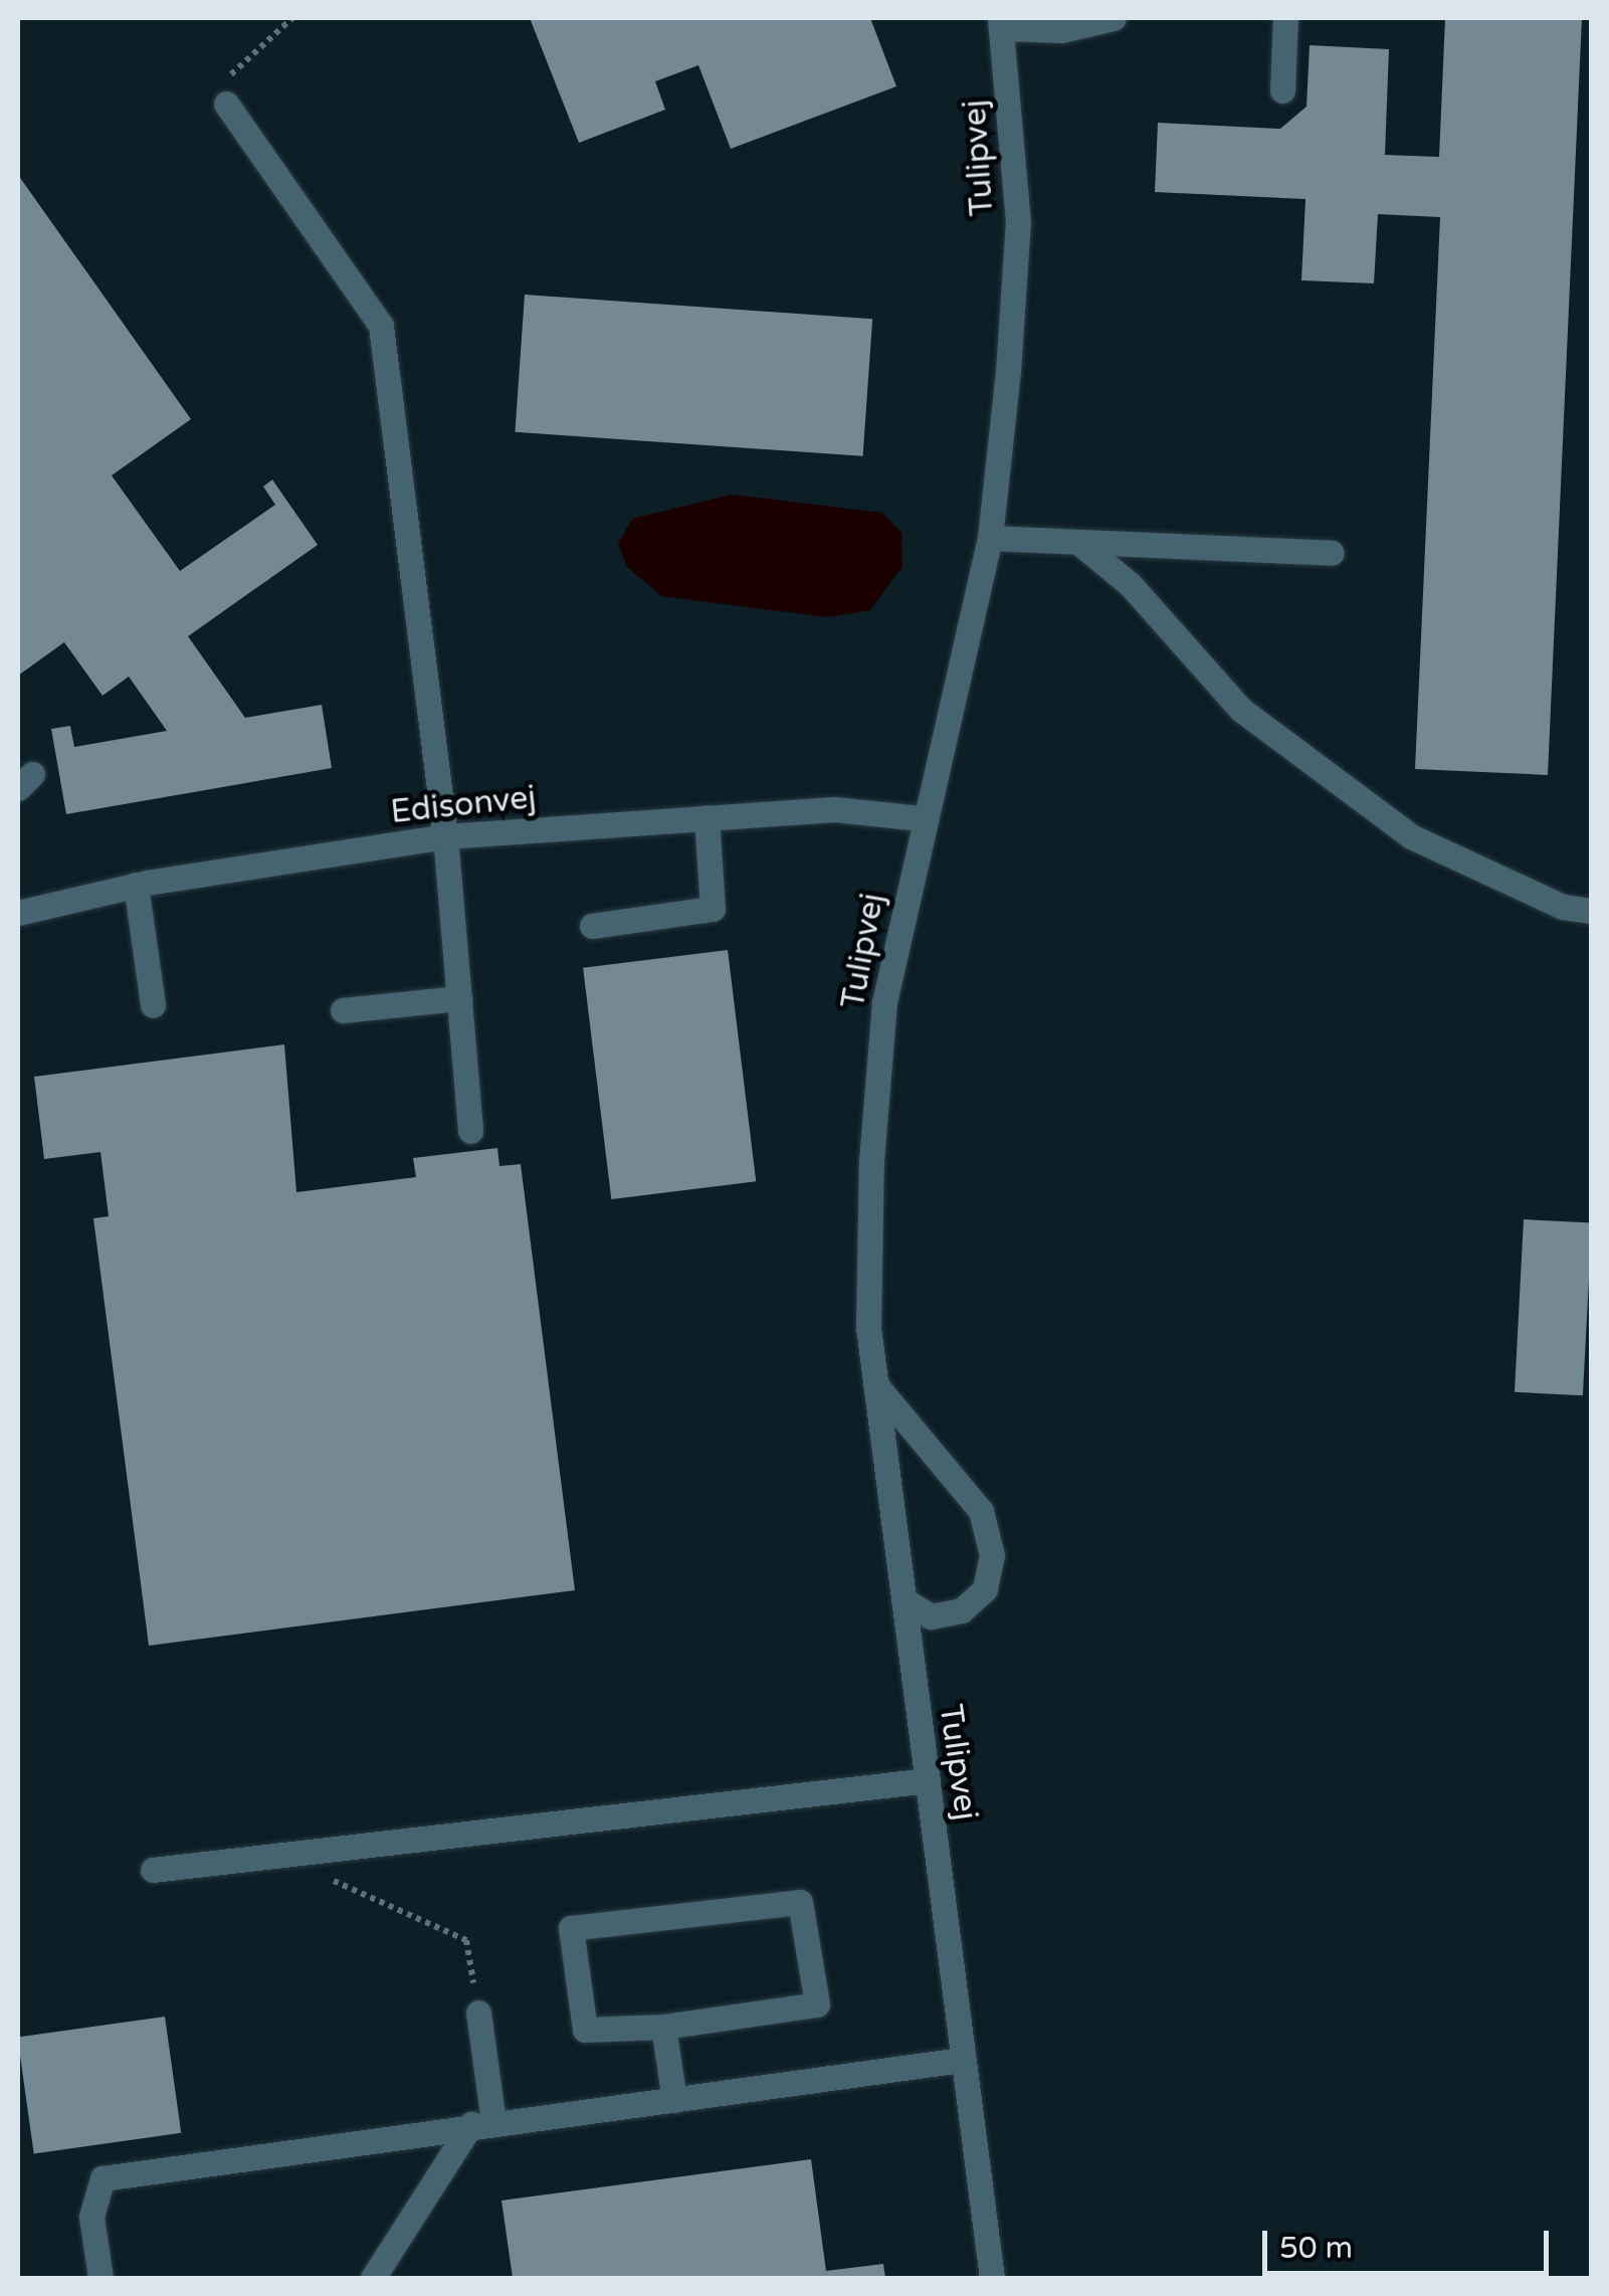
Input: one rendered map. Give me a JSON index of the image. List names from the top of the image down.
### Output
{
  "streets": {
    "street": ["Tulipvej", "Edisonvej"]
  },
  "crossings": [
    ["Tulipvej", "Edisonvej"]
  ],
  "scale_bar": "50 m"
}
